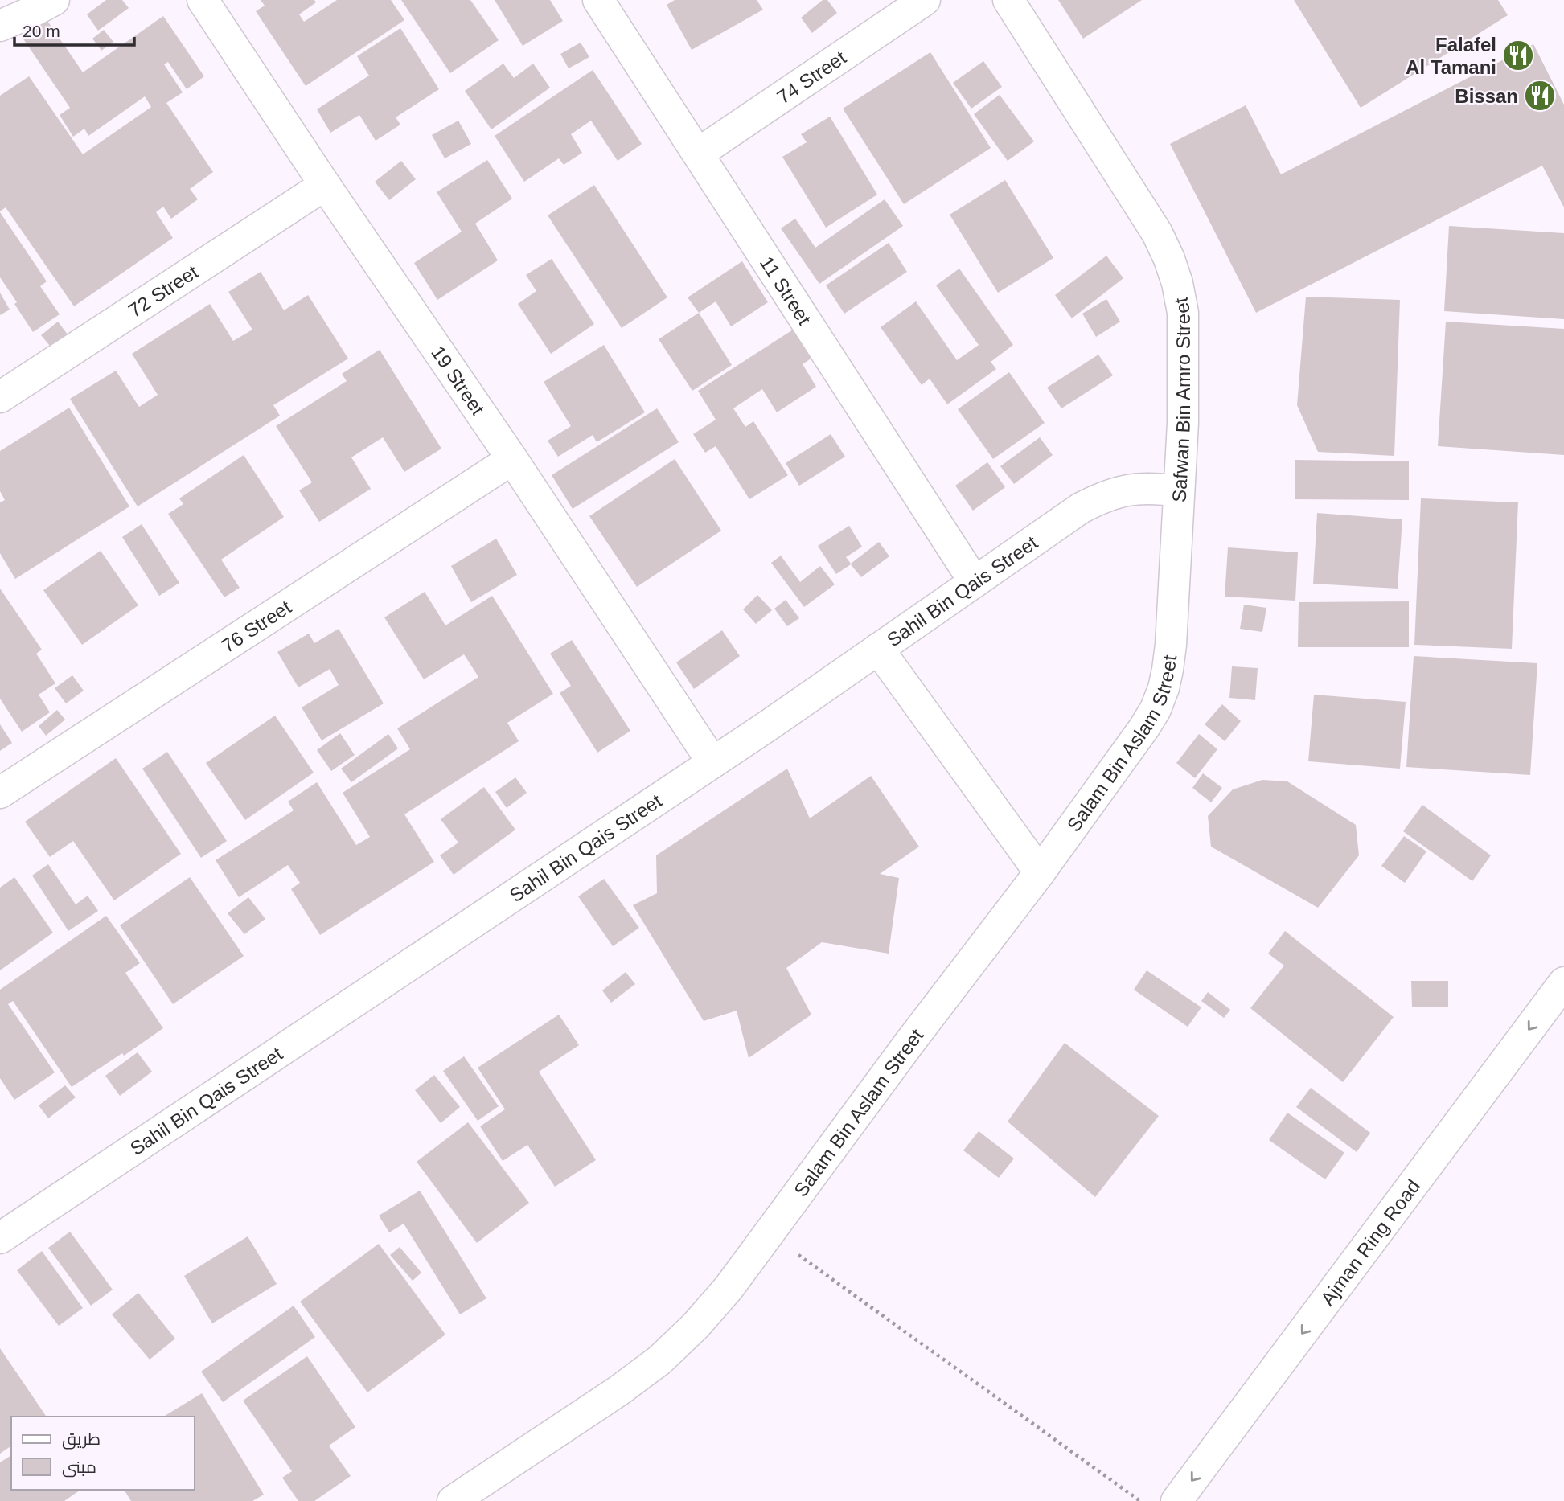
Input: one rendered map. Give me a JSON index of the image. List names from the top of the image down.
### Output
{
  "streets": {
    "street": [
      "74 Street",
      "72 Street",
      "11 Street",
      "19 Street",
      "Safwan Bin Amro Street",
      "Sahil Bin Qais Street",
      "76 Street",
      "Salam Bin Aslam Street",
      "Ajman Ring Road"
    ]
  },
  "crossings": [
    ["74 Street", "11 Street"],
    ["72 Street", "19 Street"],
    ["11 Street", "Sahil Bin Qais Street"],
    ["19 Street", "Sahil Bin Qais Street"],
    ["19 Street", "76 Street"],
    ["Safwan Bin Amro Street", "Sahil Bin Qais Street"],
    ["Safwan Bin Amro Street", "Salam Bin Aslam Street"]
  ],
  "one_way": ["Ajman Ring Road"],
  "places": {
    "restaurant": ["Falafel Al Tamani", "Bissan"]
  },
  "legend": ["طريق", "مبنى"],
  "scale_bar": "20 m"
}
